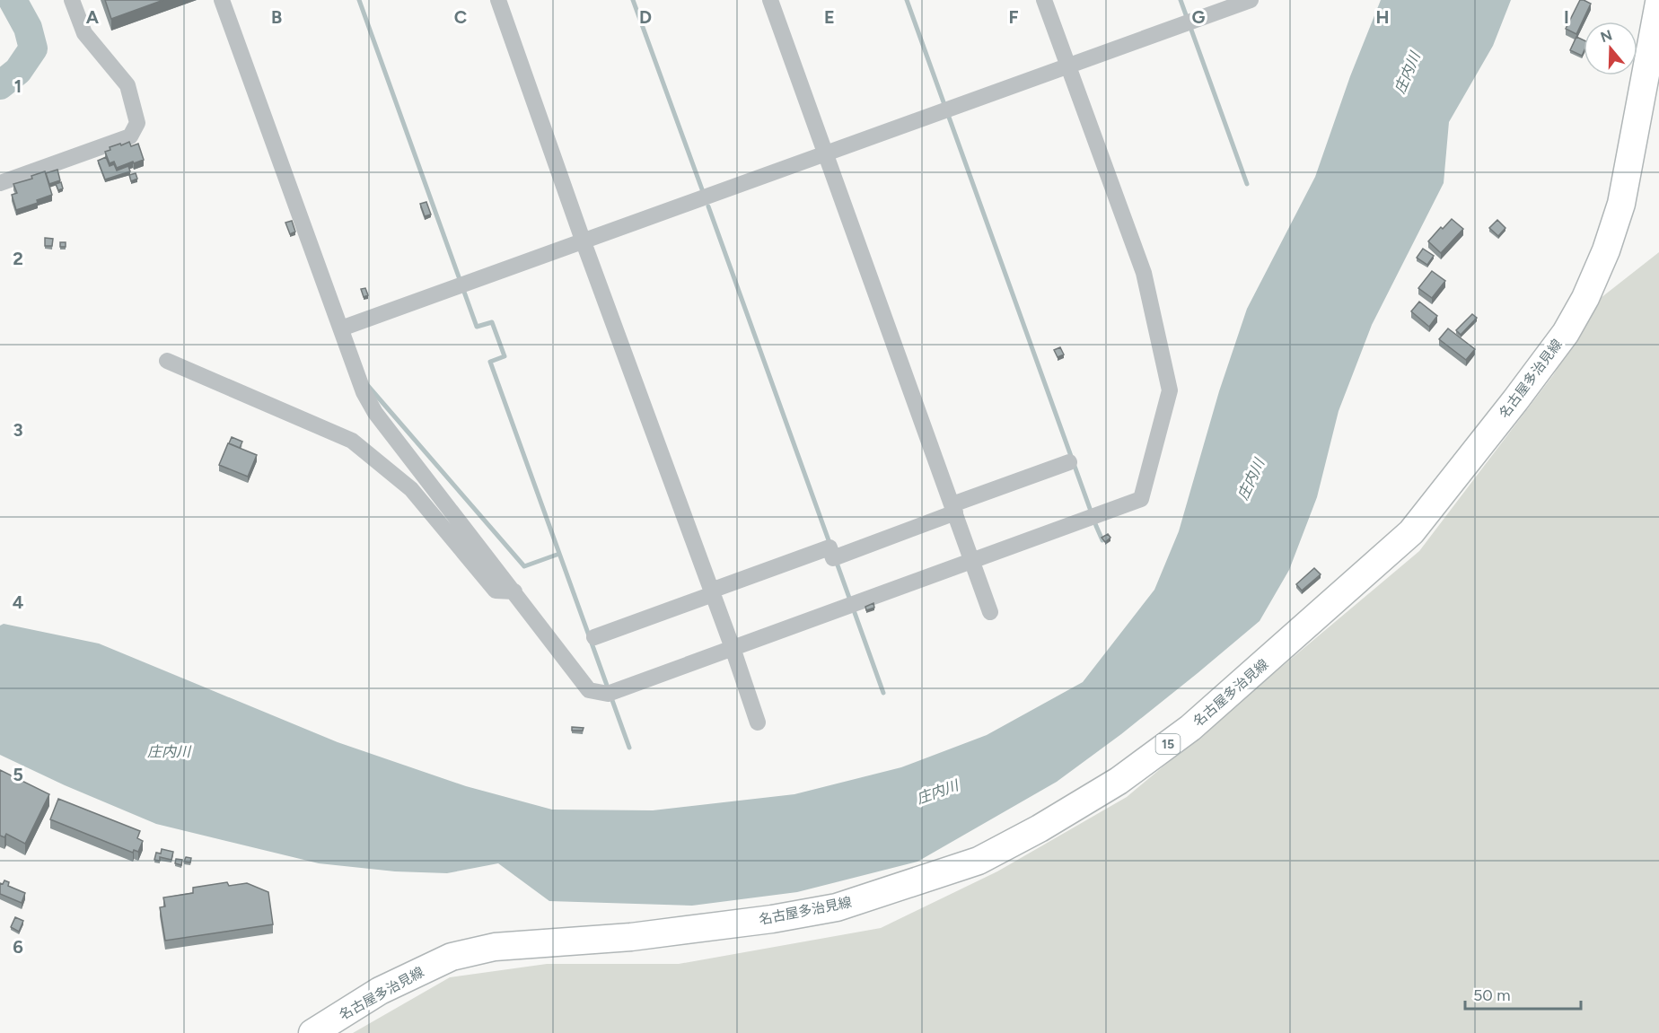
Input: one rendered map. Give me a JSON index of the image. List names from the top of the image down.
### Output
{
  "streets": {
    "main road": ["名古屋多治見線", "15"]
  },
  "water": ["庄内川"],
  "scale_bar": "50 m",
  "north": "top",
  "grid": {
    "columns": [
      "A",
      "B",
      "C",
      "D",
      "E",
      "F",
      "G",
      "H",
      "I"
    ],
    "rows": [
      "1",
      "2",
      "3",
      "4",
      "5",
      "6"
    ]
  }
}
